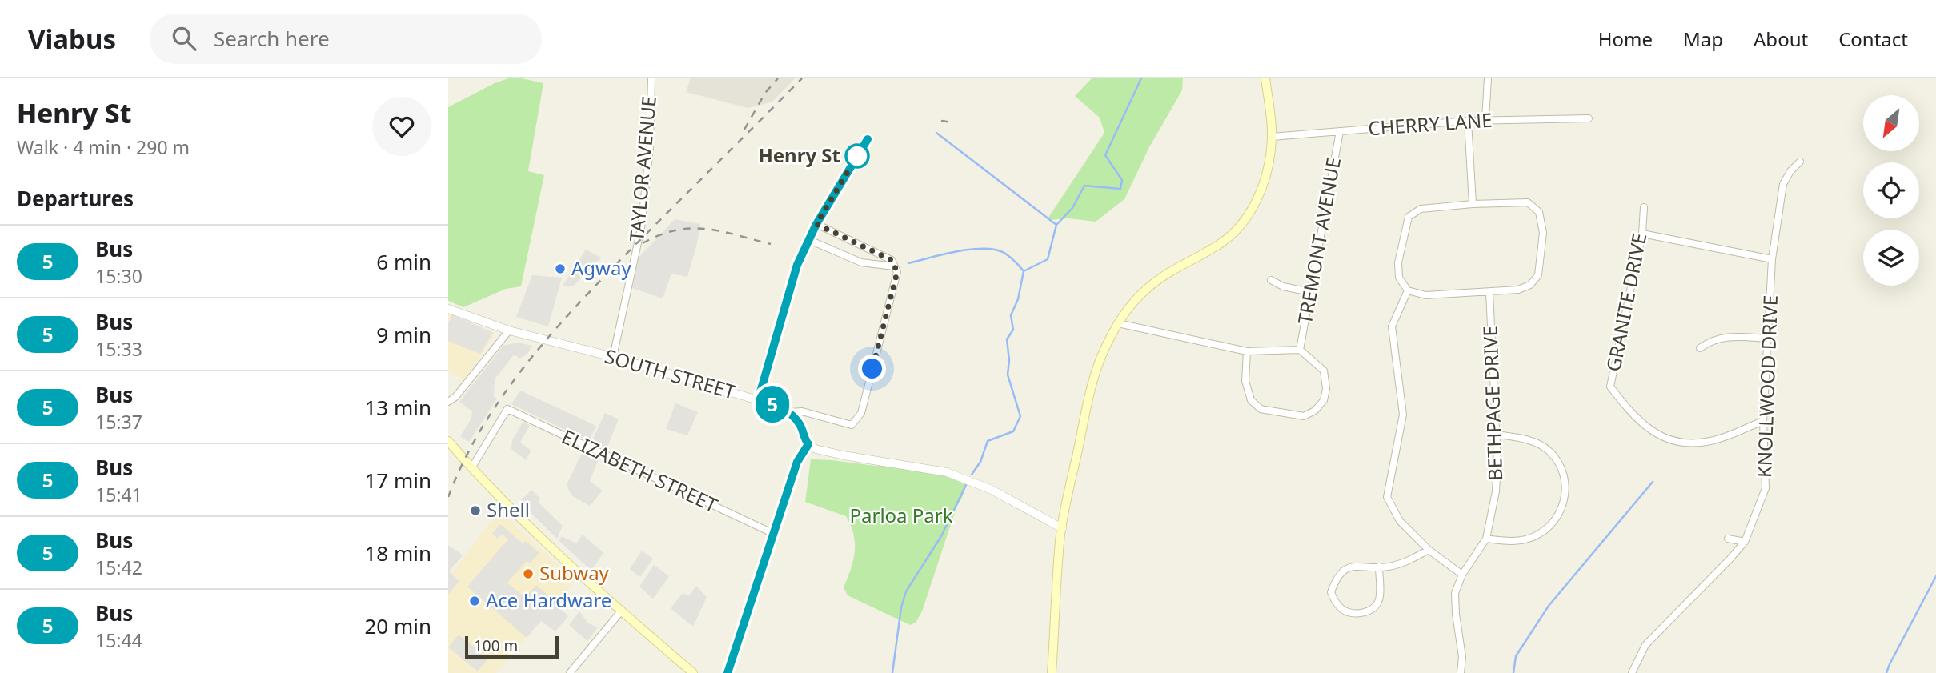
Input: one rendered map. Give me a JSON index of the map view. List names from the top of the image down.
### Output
{
  "streets": {
    "street": [
      "CHERRY LANE",
      "TAYLOR AVENUE",
      "TREMONT AVENUE",
      "GRANITE DRIVE",
      "SOUTH STREET",
      "KNOLLWOOD DRIVE",
      "BETHPAGE DRIVE",
      "ELIZABETH STREET"
    ]
  },
  "crossings": [
    ["CHERRY LANE", "TREMONT AVENUE"],
    ["TAYLOR AVENUE", "SOUTH STREET"],
    ["GRANITE DRIVE", "KNOLLWOOD DRIVE"]
  ],
  "parks": ["Parloa Park"],
  "places": [
    "Henry St",
    "Agway",
    "Shell",
    "Subway",
    "Ace Hardware"
  ],
  "lines": ["bus line 5"],
  "scale_bar": "100 m",
  "north": "bottom left",
  "page": {
    "header": "Viabus",
    "search": "Search here",
    "nav": [
      "Home",
      "Map",
      "About",
      "Contact"
    ],
    "heading": [
      ["Henry St", "Walk · 4 min · 290 m"],
      "Departures"
    ],
    "on_map": "5",
    "list": [
      {
        "mark": "5",
        "name": "Bus",
        "note": "15:30",
        "value": "6 min"
      },
      {
        "mark": "5",
        "name": "Bus",
        "note": "15:33",
        "value": "9 min"
      },
      {
        "mark": "5",
        "name": "Bus",
        "note": "15:37",
        "value": "13 min"
      },
      {
        "mark": "5",
        "name": "Bus",
        "note": "15:41",
        "value": "17 min"
      },
      {
        "mark": "5",
        "name": "Bus",
        "note": "15:42",
        "value": "18 min"
      },
      {
        "mark": "5",
        "name": "Bus",
        "note": "15:44",
        "value": "20 min"
      }
    ],
    "scale": "100 m"
  }
}
